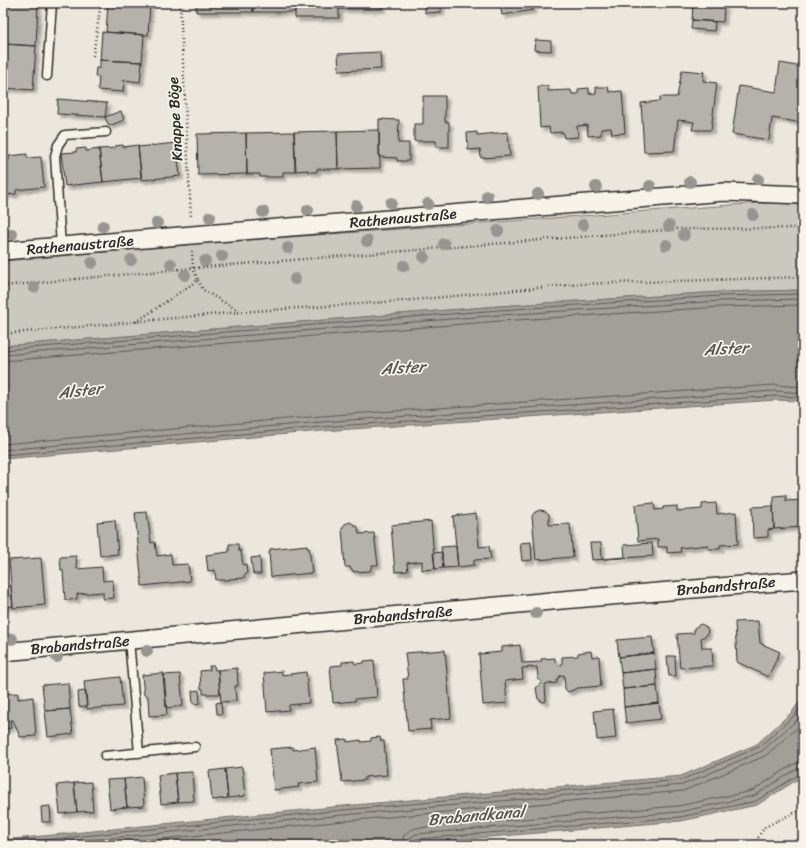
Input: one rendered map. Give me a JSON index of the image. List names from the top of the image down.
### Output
{
  "streets": {
    "street": ["Rathenaustraße", "Brabandstraße"],
    "path": ["Knappe Böge"]
  },
  "crossings": [
    ["Knappe Böge", "Rathenaustraße"]
  ],
  "water": ["Alster", "Brabandkanal"]
}
